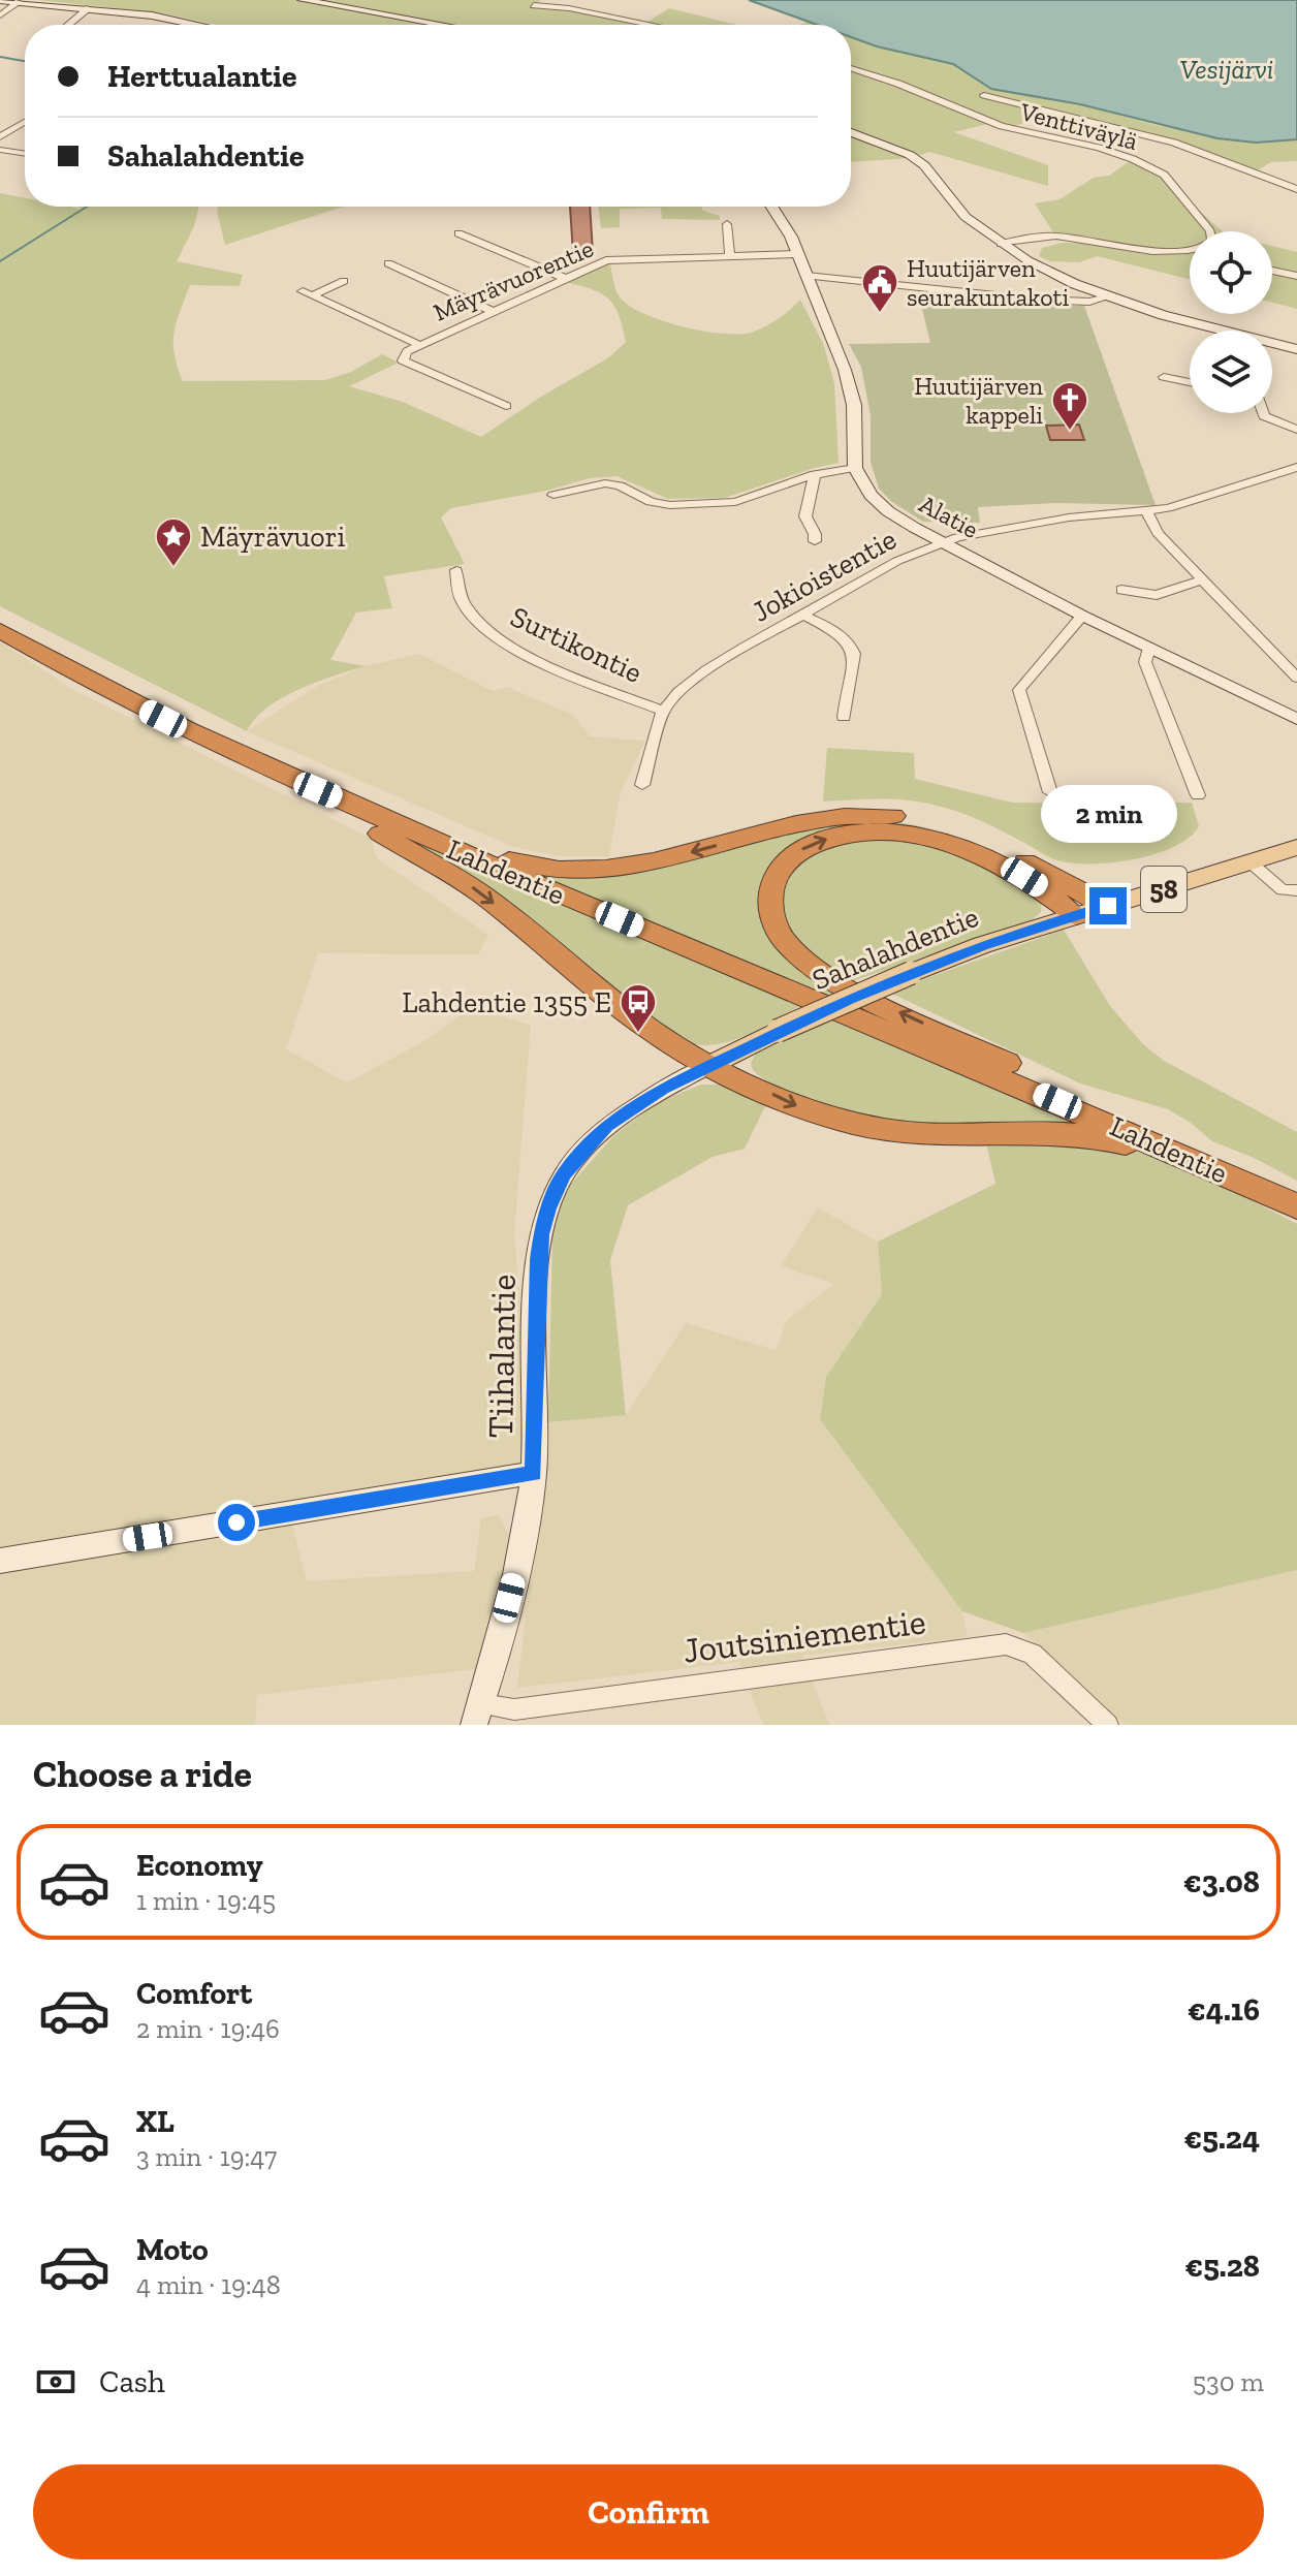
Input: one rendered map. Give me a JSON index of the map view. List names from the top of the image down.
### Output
{
  "streets": {
    "highway": ["Lahdentie"],
    "main road": ["58", "Sahalahdentie"],
    "street": [
      "Venttiväylä",
      "Mäyrävuorentie",
      "Alatie",
      "Jokioistentie",
      "Surtikontie",
      "Tiihalantie",
      "Joutsiniementie"
    ]
  },
  "crossings": [
    ["Alatie", "Jokioistentie"],
    ["Jokioistentie", "Surtikontie"],
    ["Sahalahdentie", "Tiihalantie"],
    ["Tiihalantie", "Joutsiniementie"]
  ],
  "water": ["Vesijärvi"],
  "places": {
    "public building": ["Huutijärven seurakuntakoti"],
    "church": ["Huutijärven kappeli"],
    "place": ["Mäyrävuori"],
    "bus stop": ["Lahdentie 1355 E"]
  },
  "page": {
    "banner": ["Herttualantie", "Sahalahdentie"],
    "bubble": "2 min",
    "heading": "Choose a ride",
    "list": [
      {
        "name": "Economy",
        "note": "1 min · 19:45",
        "value": "€3.08"
      },
      {
        "name": "Comfort",
        "note": "2 min · 19:46",
        "value": "€4.16"
      },
      {
        "name": "XL",
        "note": "3 min · 19:47",
        "value": "€5.24"
      },
      {
        "name": "Moto",
        "note": "4 min · 19:48",
        "value": "€5.28"
      }
    ],
    "pay": ["Cash", "530 m"],
    "buttons": "Confirm"
  }
}
